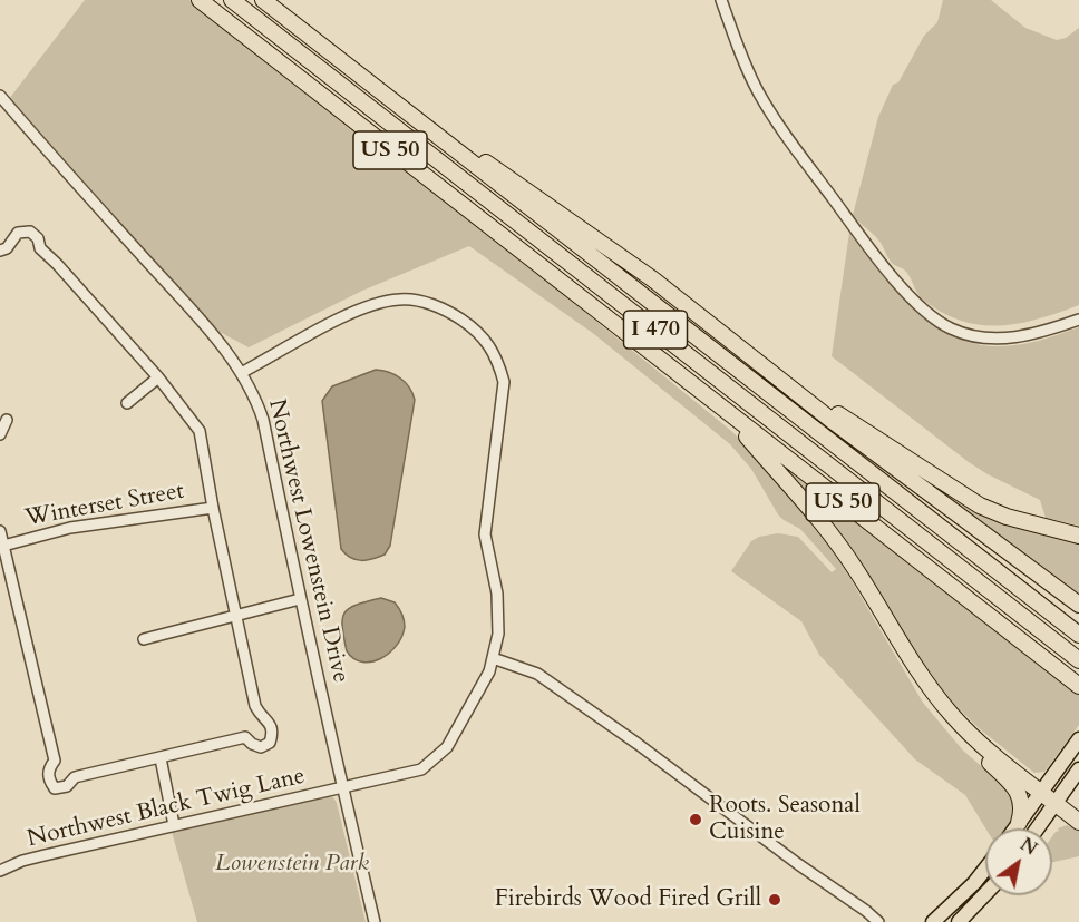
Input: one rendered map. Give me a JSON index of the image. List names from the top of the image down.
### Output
{
  "streets": {
    "highway": ["US 50", "I 470"],
    "street": ["Winterset Street", "Northwest Lowenstein Drive", "Northwest Black Twig Lane"]
  },
  "crossings": [
    ["Northwest Lowenstein Drive", "Northwest Black Twig Lane"]
  ],
  "parks": ["Lowenstein Park"],
  "places": ["Roots. Seasonal Cuisine", "Firebirds Wood Fired Grill"],
  "north": "top right"
}
